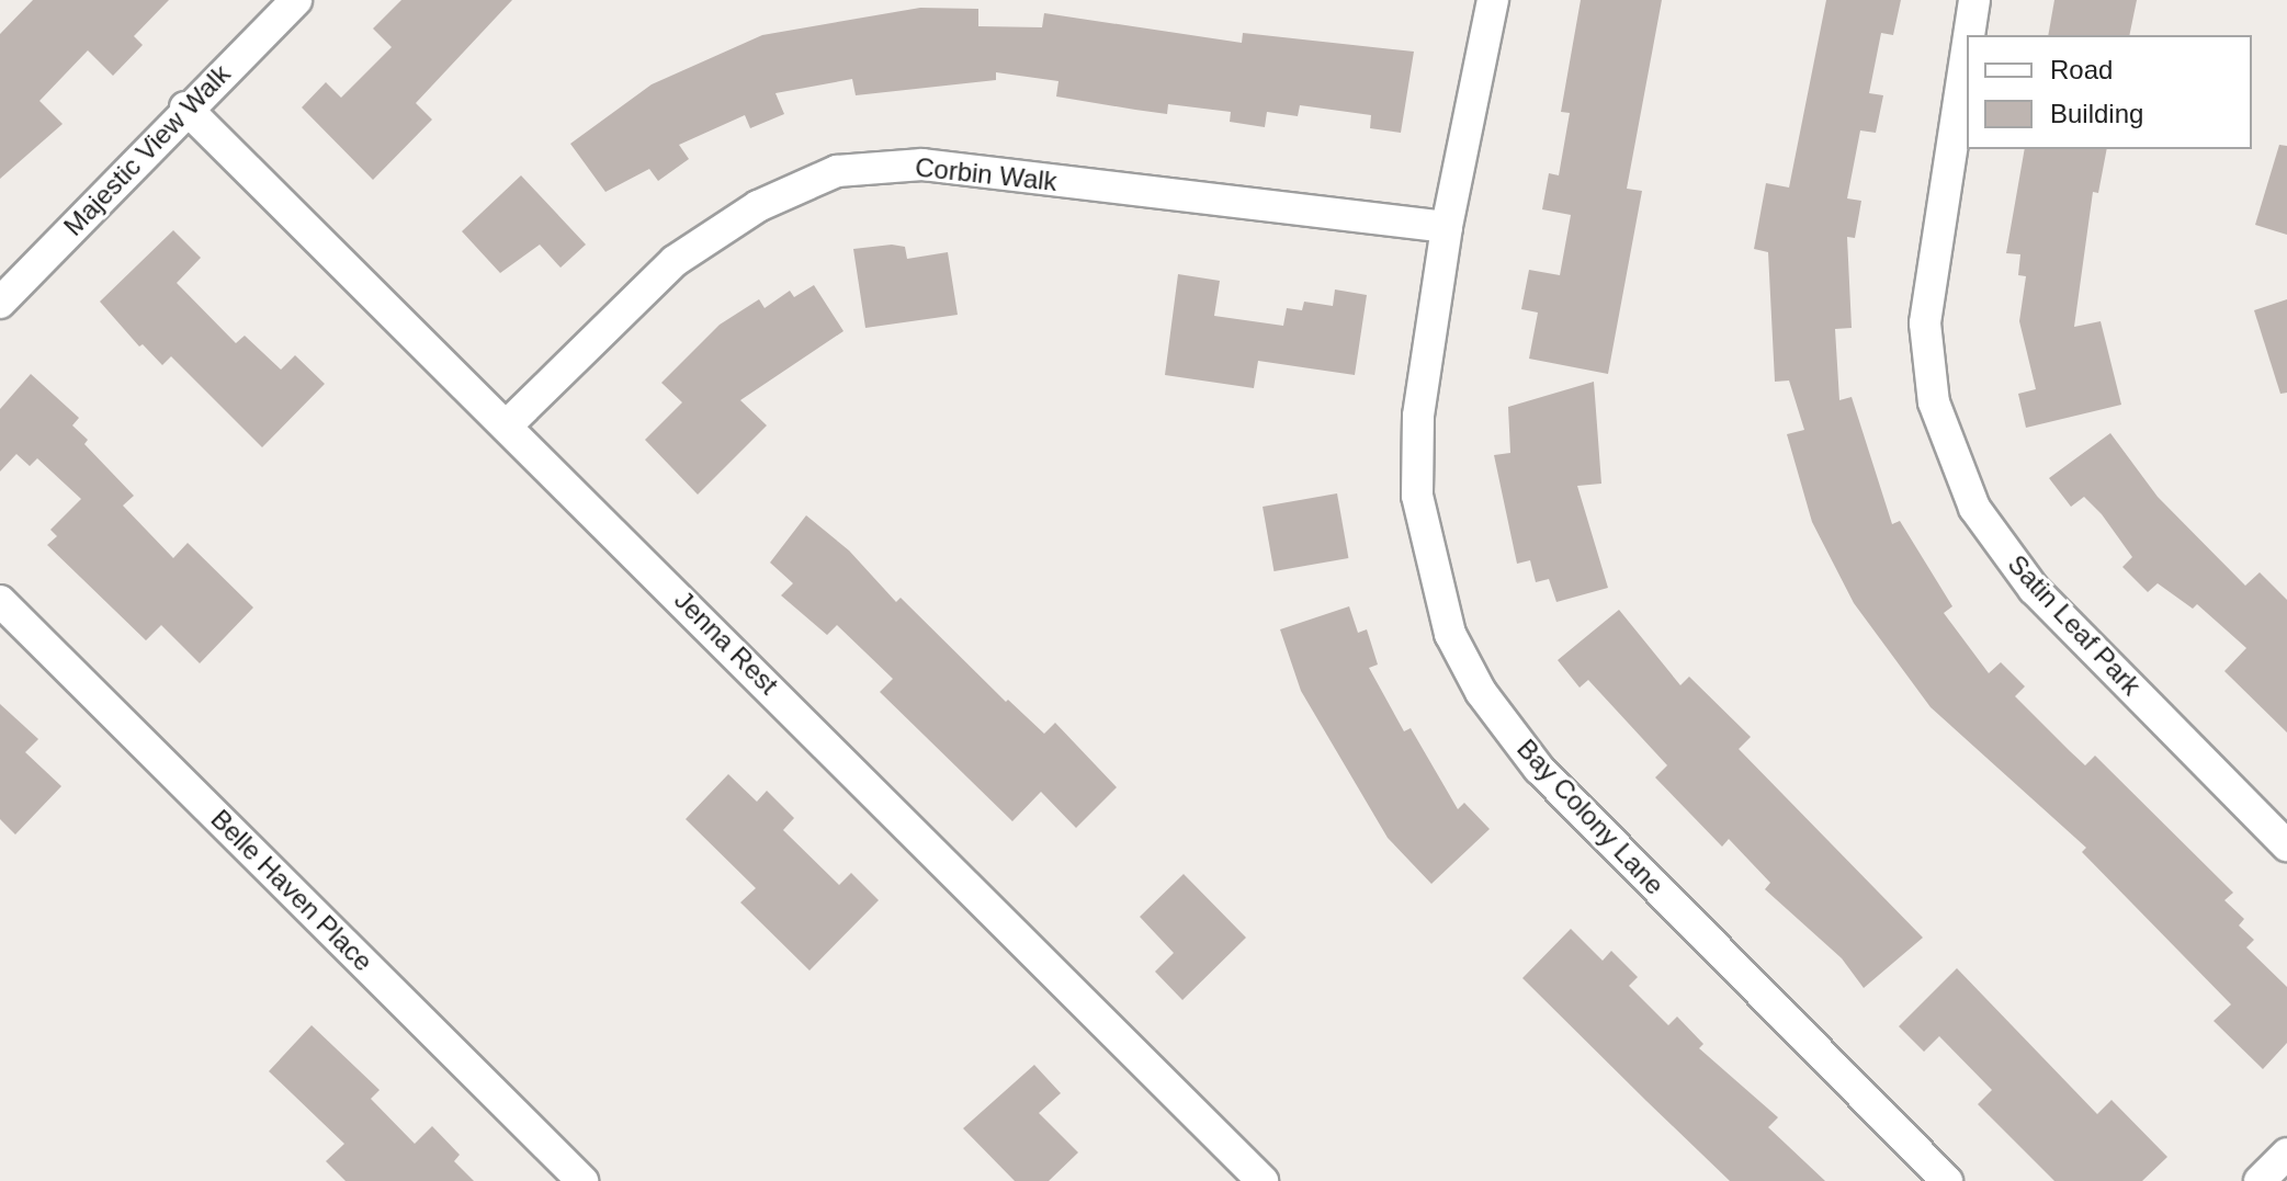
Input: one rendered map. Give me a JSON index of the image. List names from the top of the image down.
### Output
{
  "streets": {
    "street": [
      "Majestic View Walk",
      "Corbin Walk",
      "Satin Leaf Park",
      "Jenna Rest",
      "Bay Colony Lane",
      "Belle Haven Place"
    ]
  },
  "crossings": [
    ["Majestic View Walk", "Jenna Rest"],
    ["Corbin Walk", "Jenna Rest"],
    ["Corbin Walk", "Bay Colony Lane"]
  ],
  "legend": ["Road", "Building"]
}
